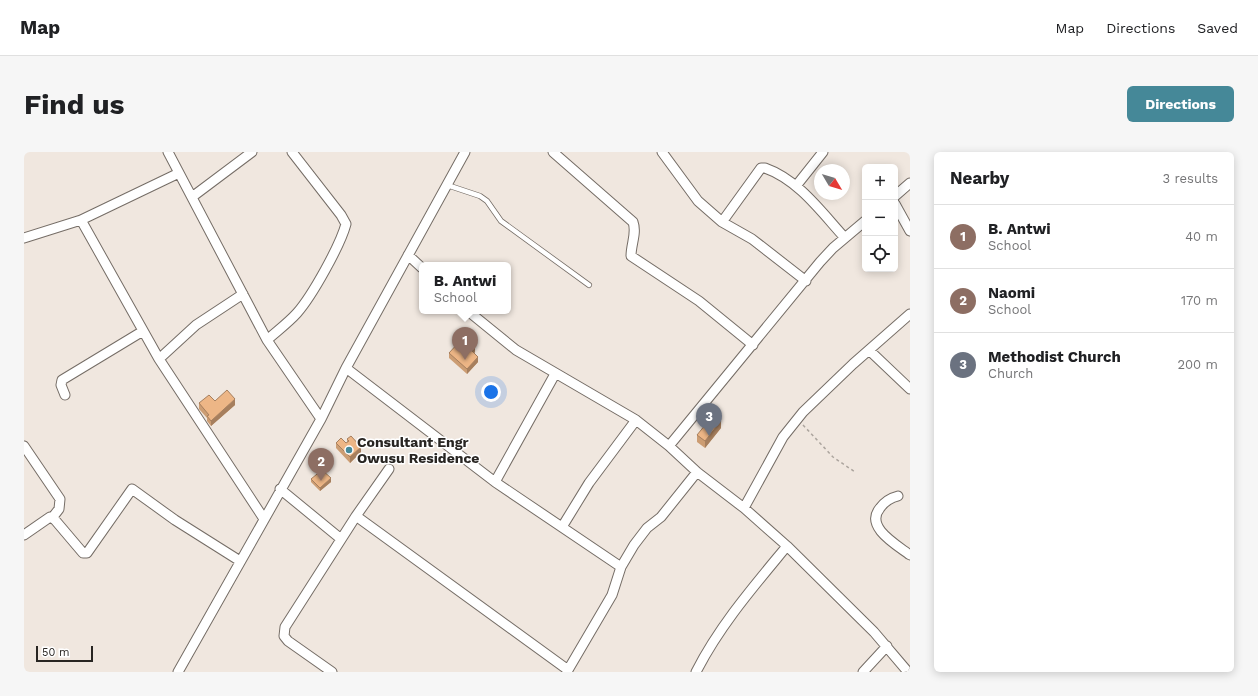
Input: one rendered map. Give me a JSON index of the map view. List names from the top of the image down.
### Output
{
  "places": ["Consultant Engr Owusu Residence"],
  "scale_bar": "50 m",
  "north": "bottom right",
  "page": {
    "header": "Map",
    "nav": ["Map", "Directions", "Saved"],
    "buttons": "Directions",
    "title": "Find us",
    "heading": ["Nearby", "3 results"],
    "map_buttons": ["+", "−"],
    "list": [
      {
        "mark": "1",
        "name": "B. Antwi",
        "note": "School",
        "value": "40 m"
      },
      {
        "mark": "2",
        "name": "Naomi",
        "note": "School",
        "value": "170 m"
      },
      {
        "mark": "3",
        "name": "Methodist Church",
        "note": "Church",
        "value": "200 m"
      }
    ],
    "popup": ["B. Antwi", "School"],
    "pins": ["1", "3", "2"],
    "scale": "50 m"
  }
}
